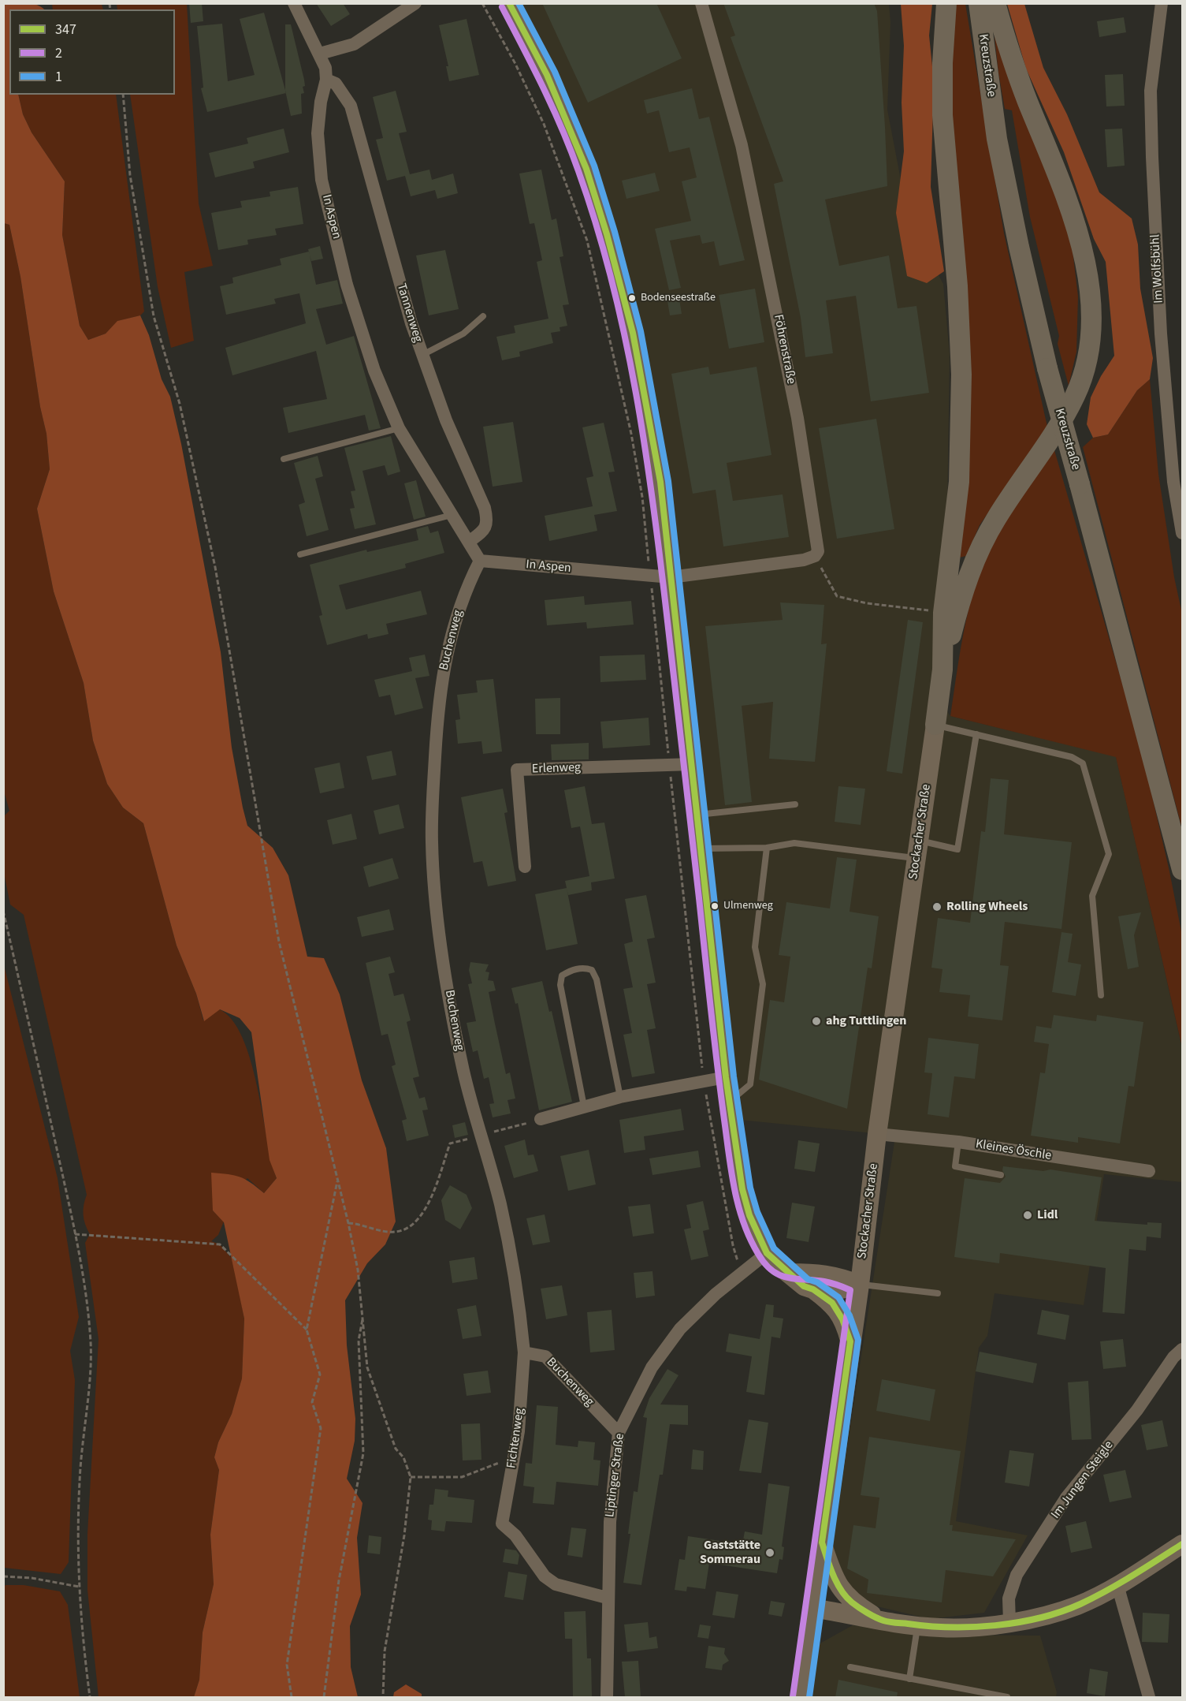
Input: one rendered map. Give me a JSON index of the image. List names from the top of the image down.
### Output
{
  "streets": {
    "main road": ["Kreuzstraße"],
    "street": [
      "In Aspen",
      "Im Wolfsbühl",
      "Tannenweg",
      "Föhrenstraße",
      "Buchenweg",
      "Erlenweg",
      "Stockacher Straße",
      "Kleines Öschle",
      "Fichtenweg",
      "Liptinger Straße",
      "Im Jungen Steigle"
    ]
  },
  "crossings": [
    ["In Aspen", "Tannenweg"],
    ["In Aspen", "Buchenweg"],
    ["Buchenweg", "Fichtenweg"],
    ["Buchenweg", "Liptinger Straße"],
    ["Stockacher Straße", "Kleines Öschle"],
    ["Fichtenweg", "Liptinger Straße"]
  ],
  "places": [
    "Bodenseestraße",
    "Ulmenweg",
    "Rolling Wheels",
    "ahg Tuttlingen",
    "Lidl",
    "Gaststätte Sommerau"
  ],
  "lines": ["transit line 347", "transit line 1", "transit line 2"],
  "legend": ["347", "2", "1"]
}
